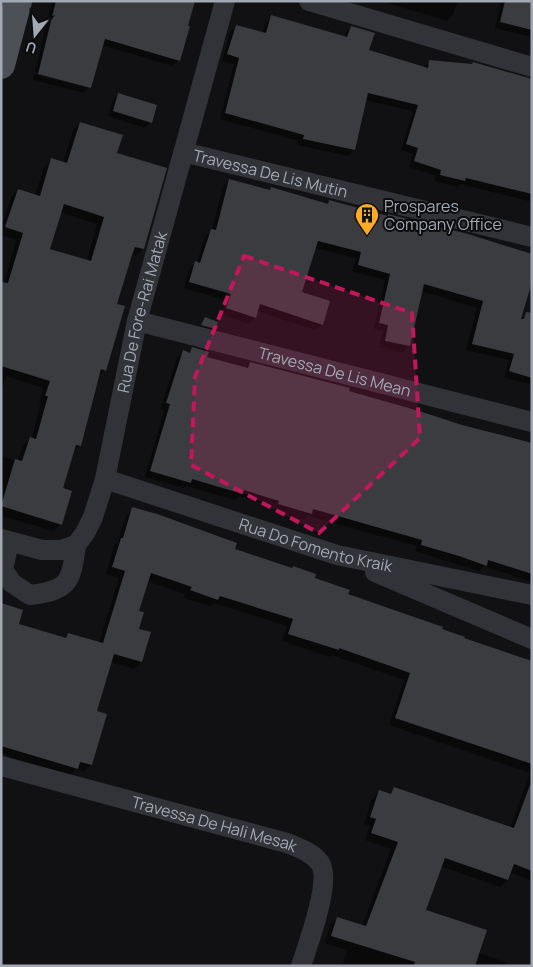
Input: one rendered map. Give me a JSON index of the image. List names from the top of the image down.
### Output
{
  "streets": {
    "street": [
      "Travessa De Lis Mutin",
      "Rua De Fore-Rai Matak",
      "Travessa De Lis Mean",
      "Rua Do Fomento Kraik",
      "Travessa De Hali Mesak"
    ]
  },
  "crossings": [
    ["Travessa De Lis Mutin", "Rua De Fore-Rai Matak"],
    ["Rua De Fore-Rai Matak", "Travessa De Lis Mean"],
    ["Rua De Fore-Rai Matak", "Rua Do Fomento Kraik"]
  ],
  "places": {
    "building": ["Prospares Company Office"]
  },
  "north": "bottom"
}
